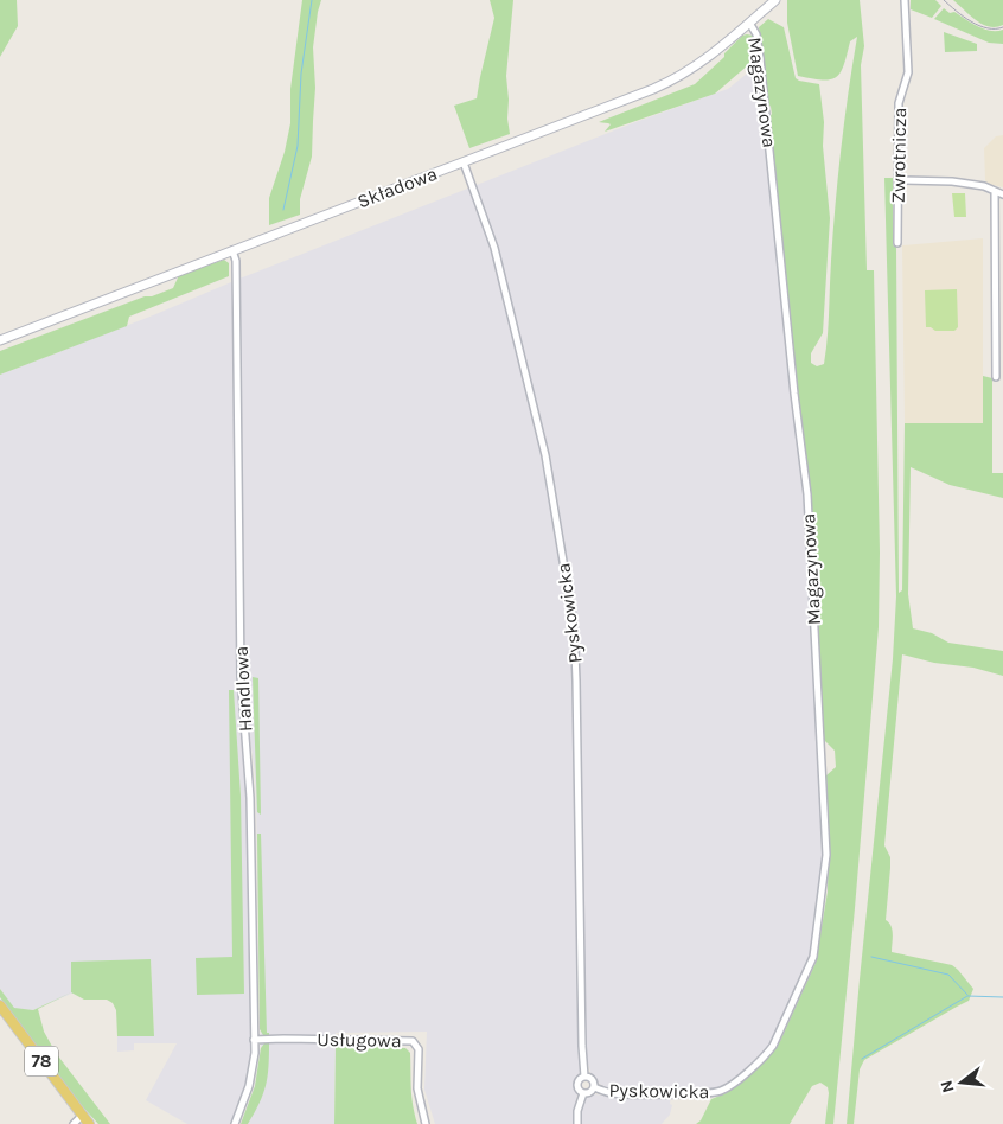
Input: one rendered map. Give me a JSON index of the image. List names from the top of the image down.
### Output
{
  "streets": {
    "main road": ["Składowa", "78"],
    "street": [
      "Magazynowa",
      "Zwrotnicza",
      "Pyskowicka",
      "Handlowa",
      "Usługowa"
    ]
  },
  "crossings": [
    ["Magazynowa", "Składowa"],
    ["Magazynowa", "Pyskowicka"],
    ["Składowa", "Pyskowicka"],
    ["Składowa", "Handlowa"],
    ["Handlowa", "Usługowa"]
  ],
  "north": "left"
}
